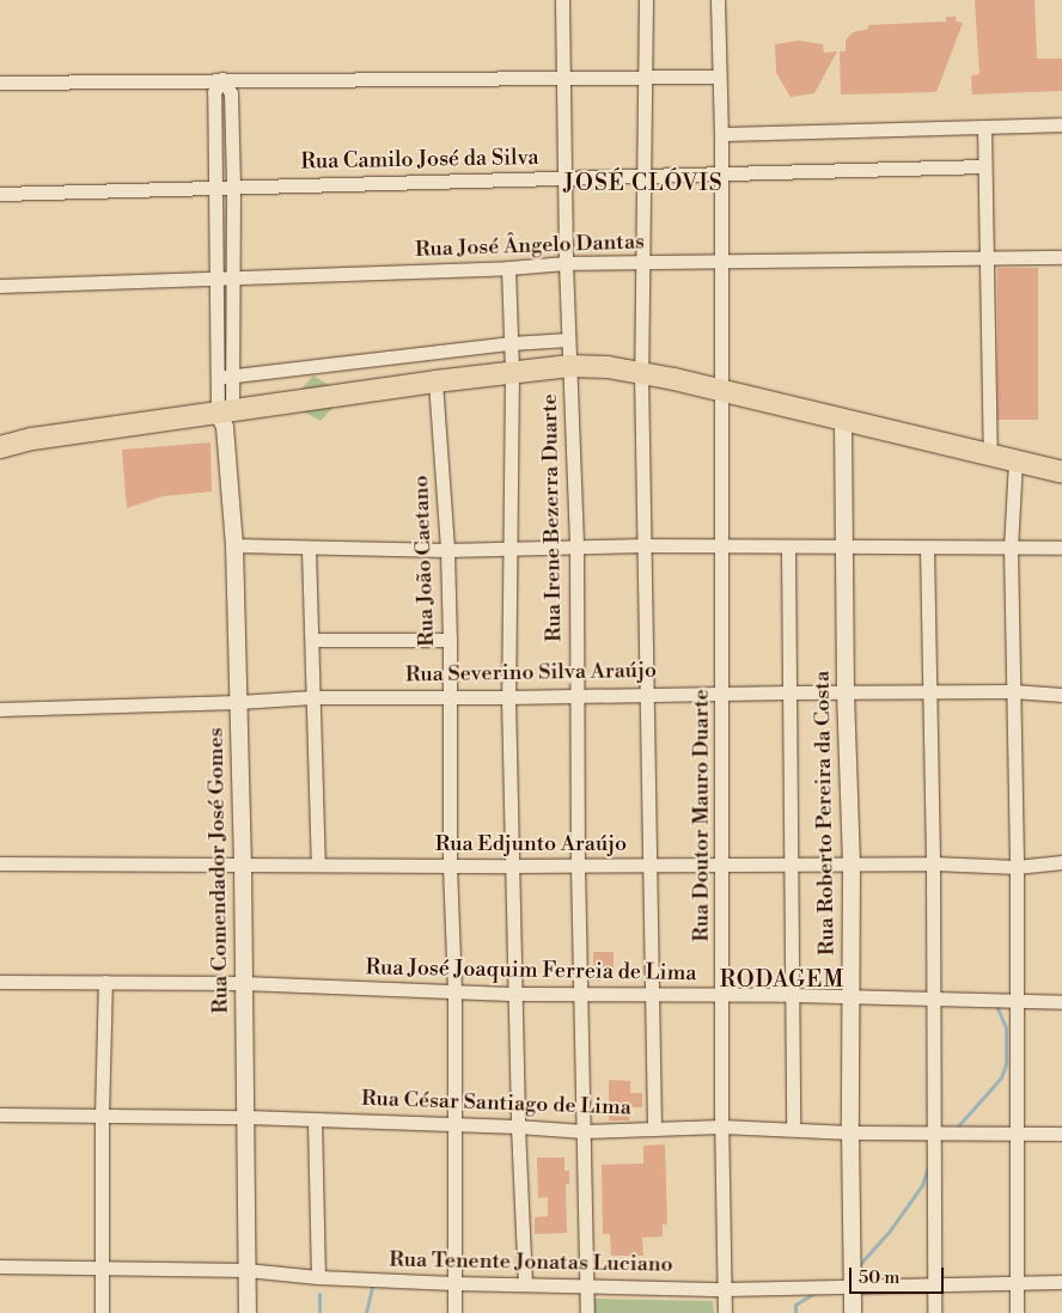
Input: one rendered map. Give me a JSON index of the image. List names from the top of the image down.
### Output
{
  "streets": {
    "street": [
      "Rua Camilo José da Silva",
      "Rua José Ângelo Dantas",
      "Rua Irene Bezerra Duarte",
      "Rua João Caetano",
      "Rua Severino Silva Araújo",
      "Rua Roberto Pereira da Costa",
      "Rua Doutor Mauro Duarte",
      "Rua Edjunto Araújo",
      "Rua Comendador José Gomes",
      "Rua José Joaquim Ferreia de Lima",
      "Rua César Santiago de Lima",
      "Rua Tenente Jonatas Luciano"
    ]
  },
  "crossings": [
    ["Rua Camilo José da Silva", "Rua Irene Bezerra Duarte"],
    ["Rua Camilo José da Silva", "Rua Doutor Mauro Duarte"],
    ["Rua José Ângelo Dantas", "Rua Irene Bezerra Duarte"],
    ["Rua José Ângelo Dantas", "Rua Doutor Mauro Duarte"],
    ["Rua Irene Bezerra Duarte", "Rua Severino Silva Araújo"],
    ["Rua Irene Bezerra Duarte", "Rua Edjunto Araújo"],
    ["Rua Irene Bezerra Duarte", "Rua José Joaquim Ferreia de Lima"],
    ["Rua Irene Bezerra Duarte", "Rua César Santiago de Lima"],
    ["Rua Irene Bezerra Duarte", "Rua Tenente Jonatas Luciano"],
    ["Rua João Caetano", "Rua Severino Silva Araújo"],
    ["Rua João Caetano", "Rua Edjunto Araújo"],
    ["Rua João Caetano", "Rua José Joaquim Ferreia de Lima"],
    ["Rua João Caetano", "Rua César Santiago de Lima"],
    ["Rua João Caetano", "Rua Tenente Jonatas Luciano"],
    ["Rua Severino Silva Araújo", "Rua Roberto Pereira da Costa"],
    ["Rua Severino Silva Araújo", "Rua Doutor Mauro Duarte"],
    ["Rua Severino Silva Araújo", "Rua Comendador José Gomes"],
    ["Rua Roberto Pereira da Costa", "Rua Edjunto Araújo"],
    ["Rua Roberto Pereira da Costa", "Rua José Joaquim Ferreia de Lima"],
    ["Rua Roberto Pereira da Costa", "Rua César Santiago de Lima"],
    ["Rua Roberto Pereira da Costa", "Rua Tenente Jonatas Luciano"],
    ["Rua Doutor Mauro Duarte", "Rua Edjunto Araújo"],
    ["Rua Doutor Mauro Duarte", "Rua José Joaquim Ferreia de Lima"],
    ["Rua Doutor Mauro Duarte", "Rua César Santiago de Lima"],
    ["Rua Doutor Mauro Duarte", "Rua Tenente Jonatas Luciano"],
    ["Rua Edjunto Araújo", "Rua Comendador José Gomes"],
    ["Rua Comendador José Gomes", "Rua José Joaquim Ferreia de Lima"],
    ["Rua Comendador José Gomes", "Rua César Santiago de Lima"],
    ["Rua Comendador José Gomes", "Rua Tenente Jonatas Luciano"]
  ],
  "districts": ["JOSÉ CLÓVIS", "RODAGEM"],
  "scale_bar": "50 m"
}
